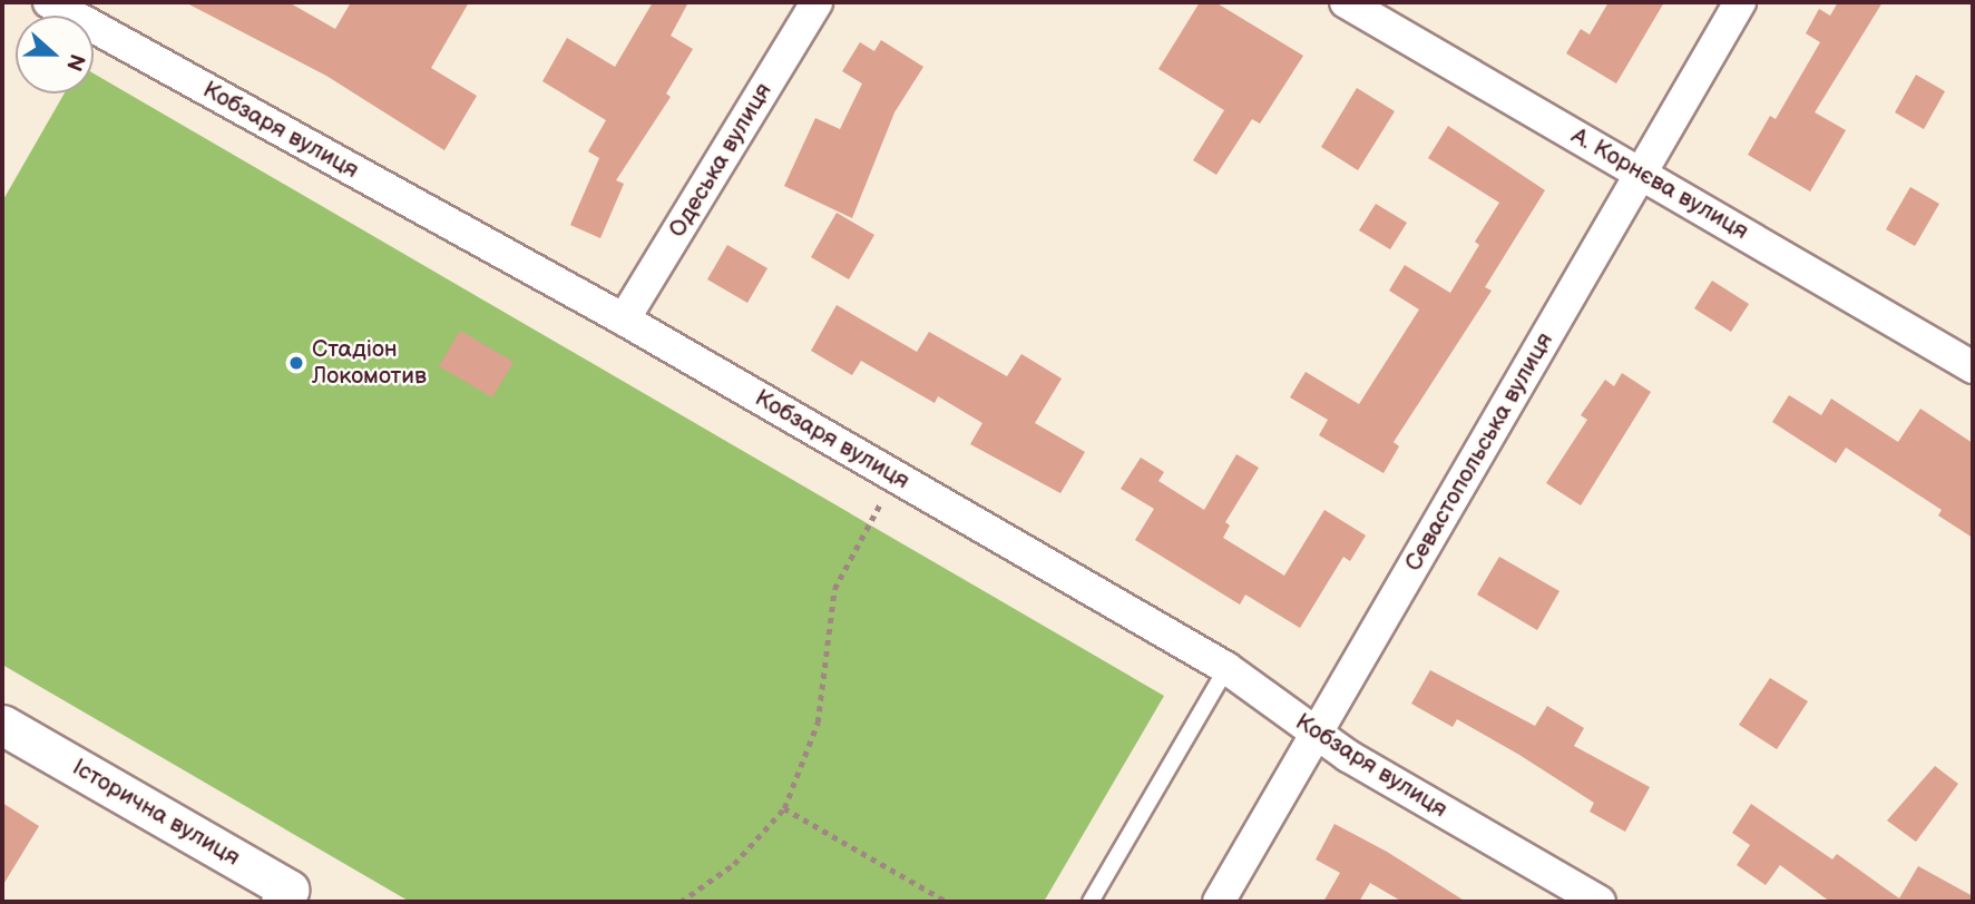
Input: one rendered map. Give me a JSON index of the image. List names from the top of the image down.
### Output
{
  "streets": {
    "street": [
      "Кобзаря вулиця",
      "Одеська вулиця",
      "А. Корнєва вулиця",
      "Севастопольська вулиця",
      "Історична вулиця"
    ]
  },
  "crossings": [
    ["Кобзаря вулиця", "Одеська вулиця"],
    ["Кобзаря вулиця", "Севастопольська вулиця"],
    ["А. Корнєва вулиця", "Севастопольська вулиця"]
  ],
  "places": ["Стадіон Локомотив"],
  "north": "right"
}
